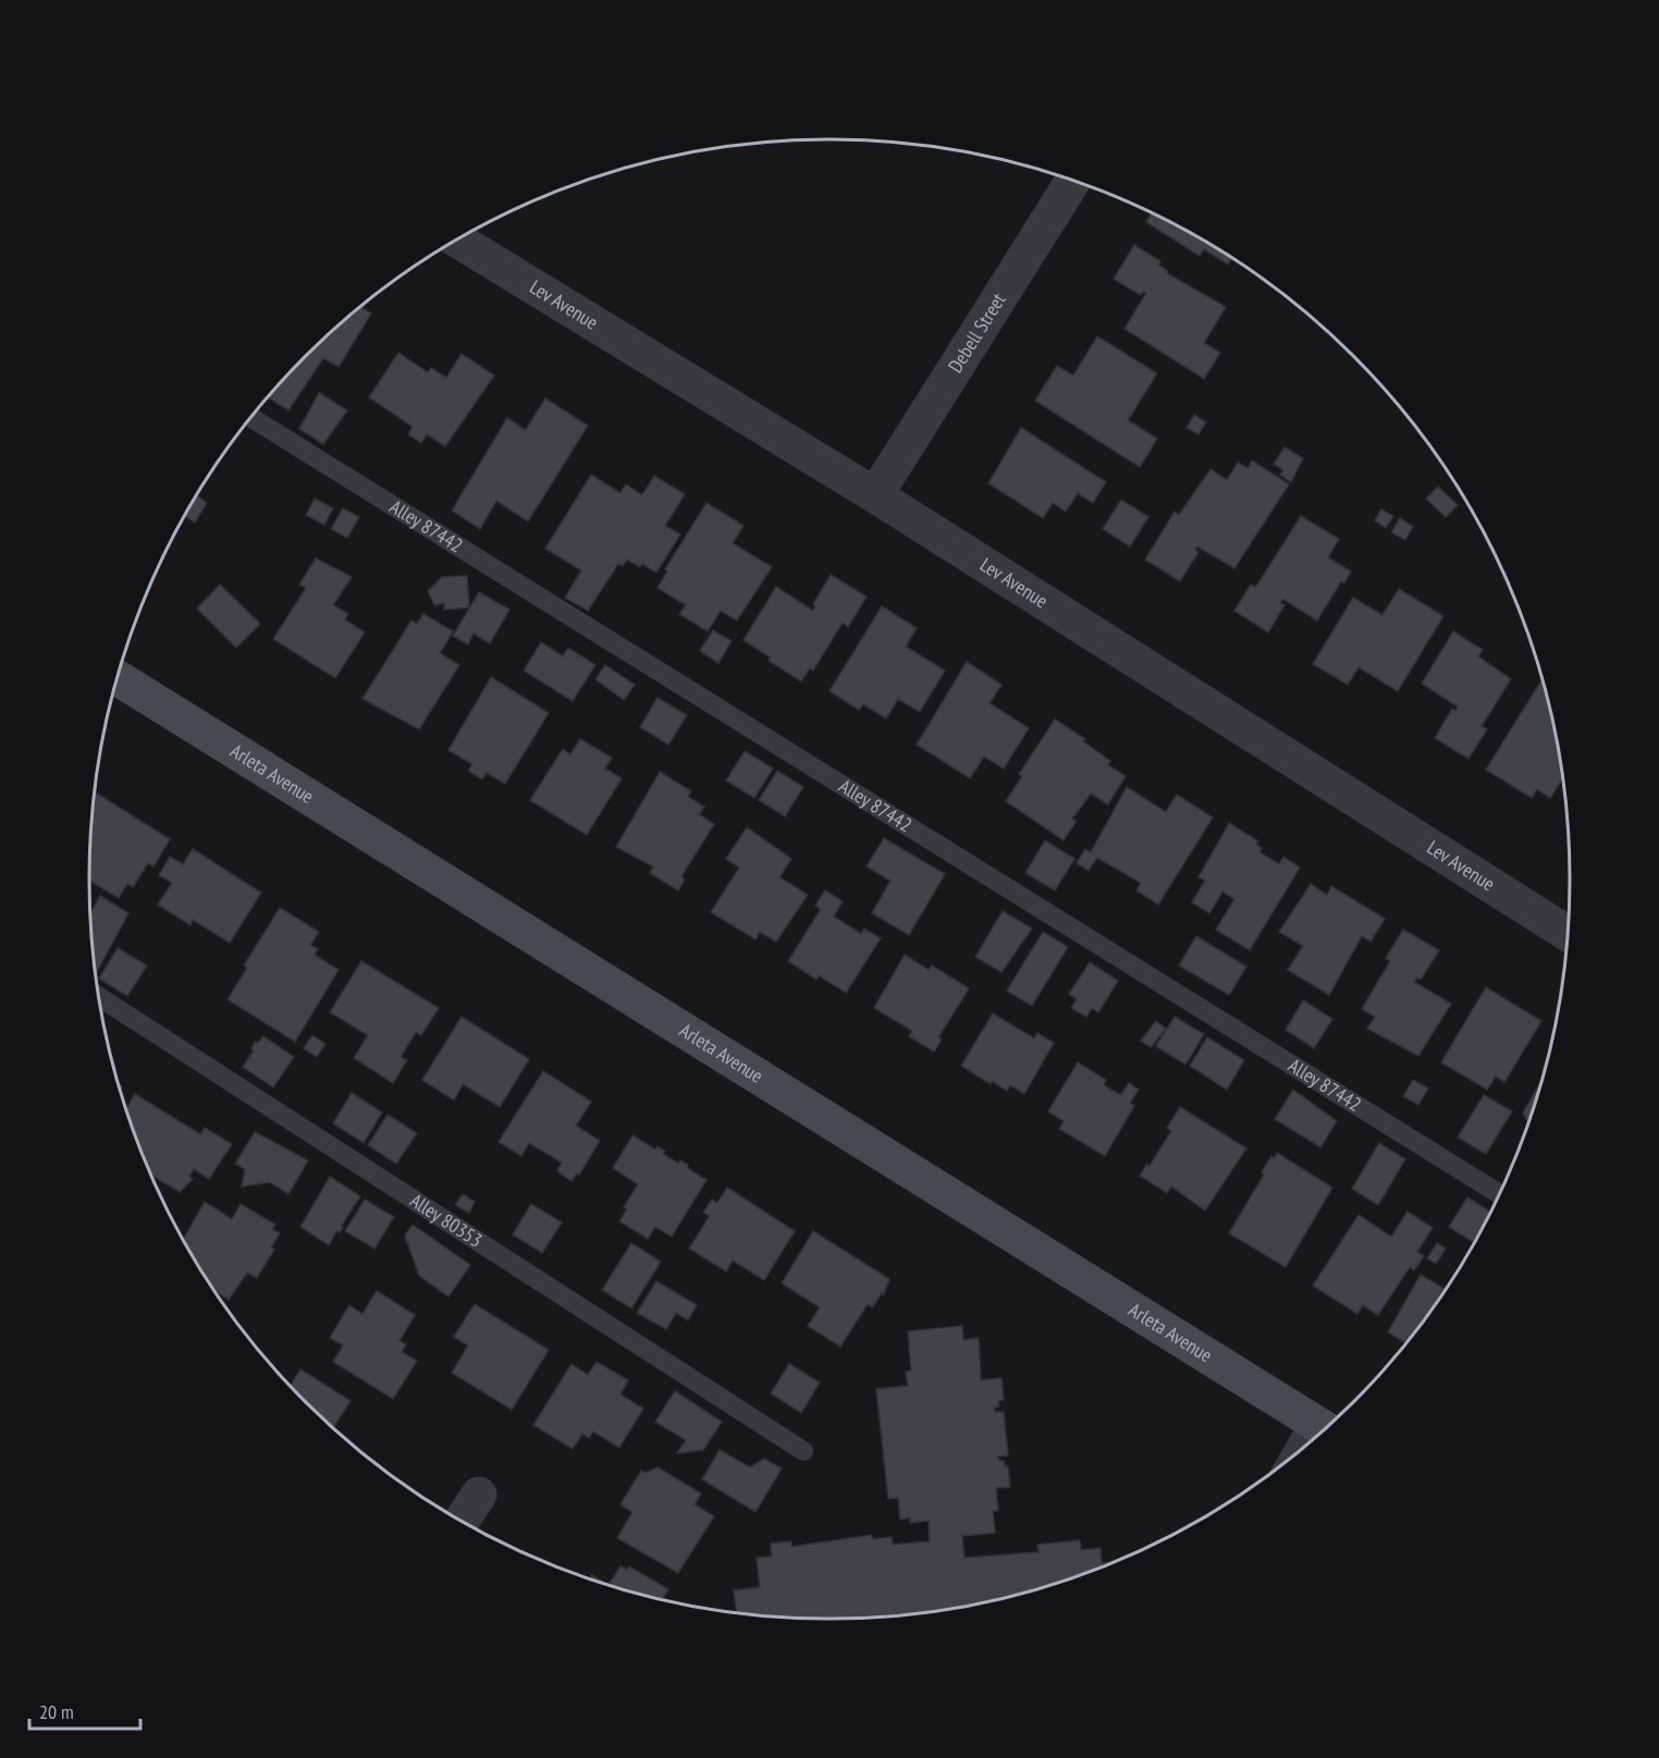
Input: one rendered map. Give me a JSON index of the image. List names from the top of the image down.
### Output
{
  "streets": {
    "main road": ["Arleta Avenue"],
    "street": ["Lev Avenue", "Debell Street"],
    "lane": ["Alley 87442", "Alley 80353"]
  },
  "crossings": [
    ["Lev Avenue", "Debell Street"]
  ],
  "scale_bar": "20 m"
}
